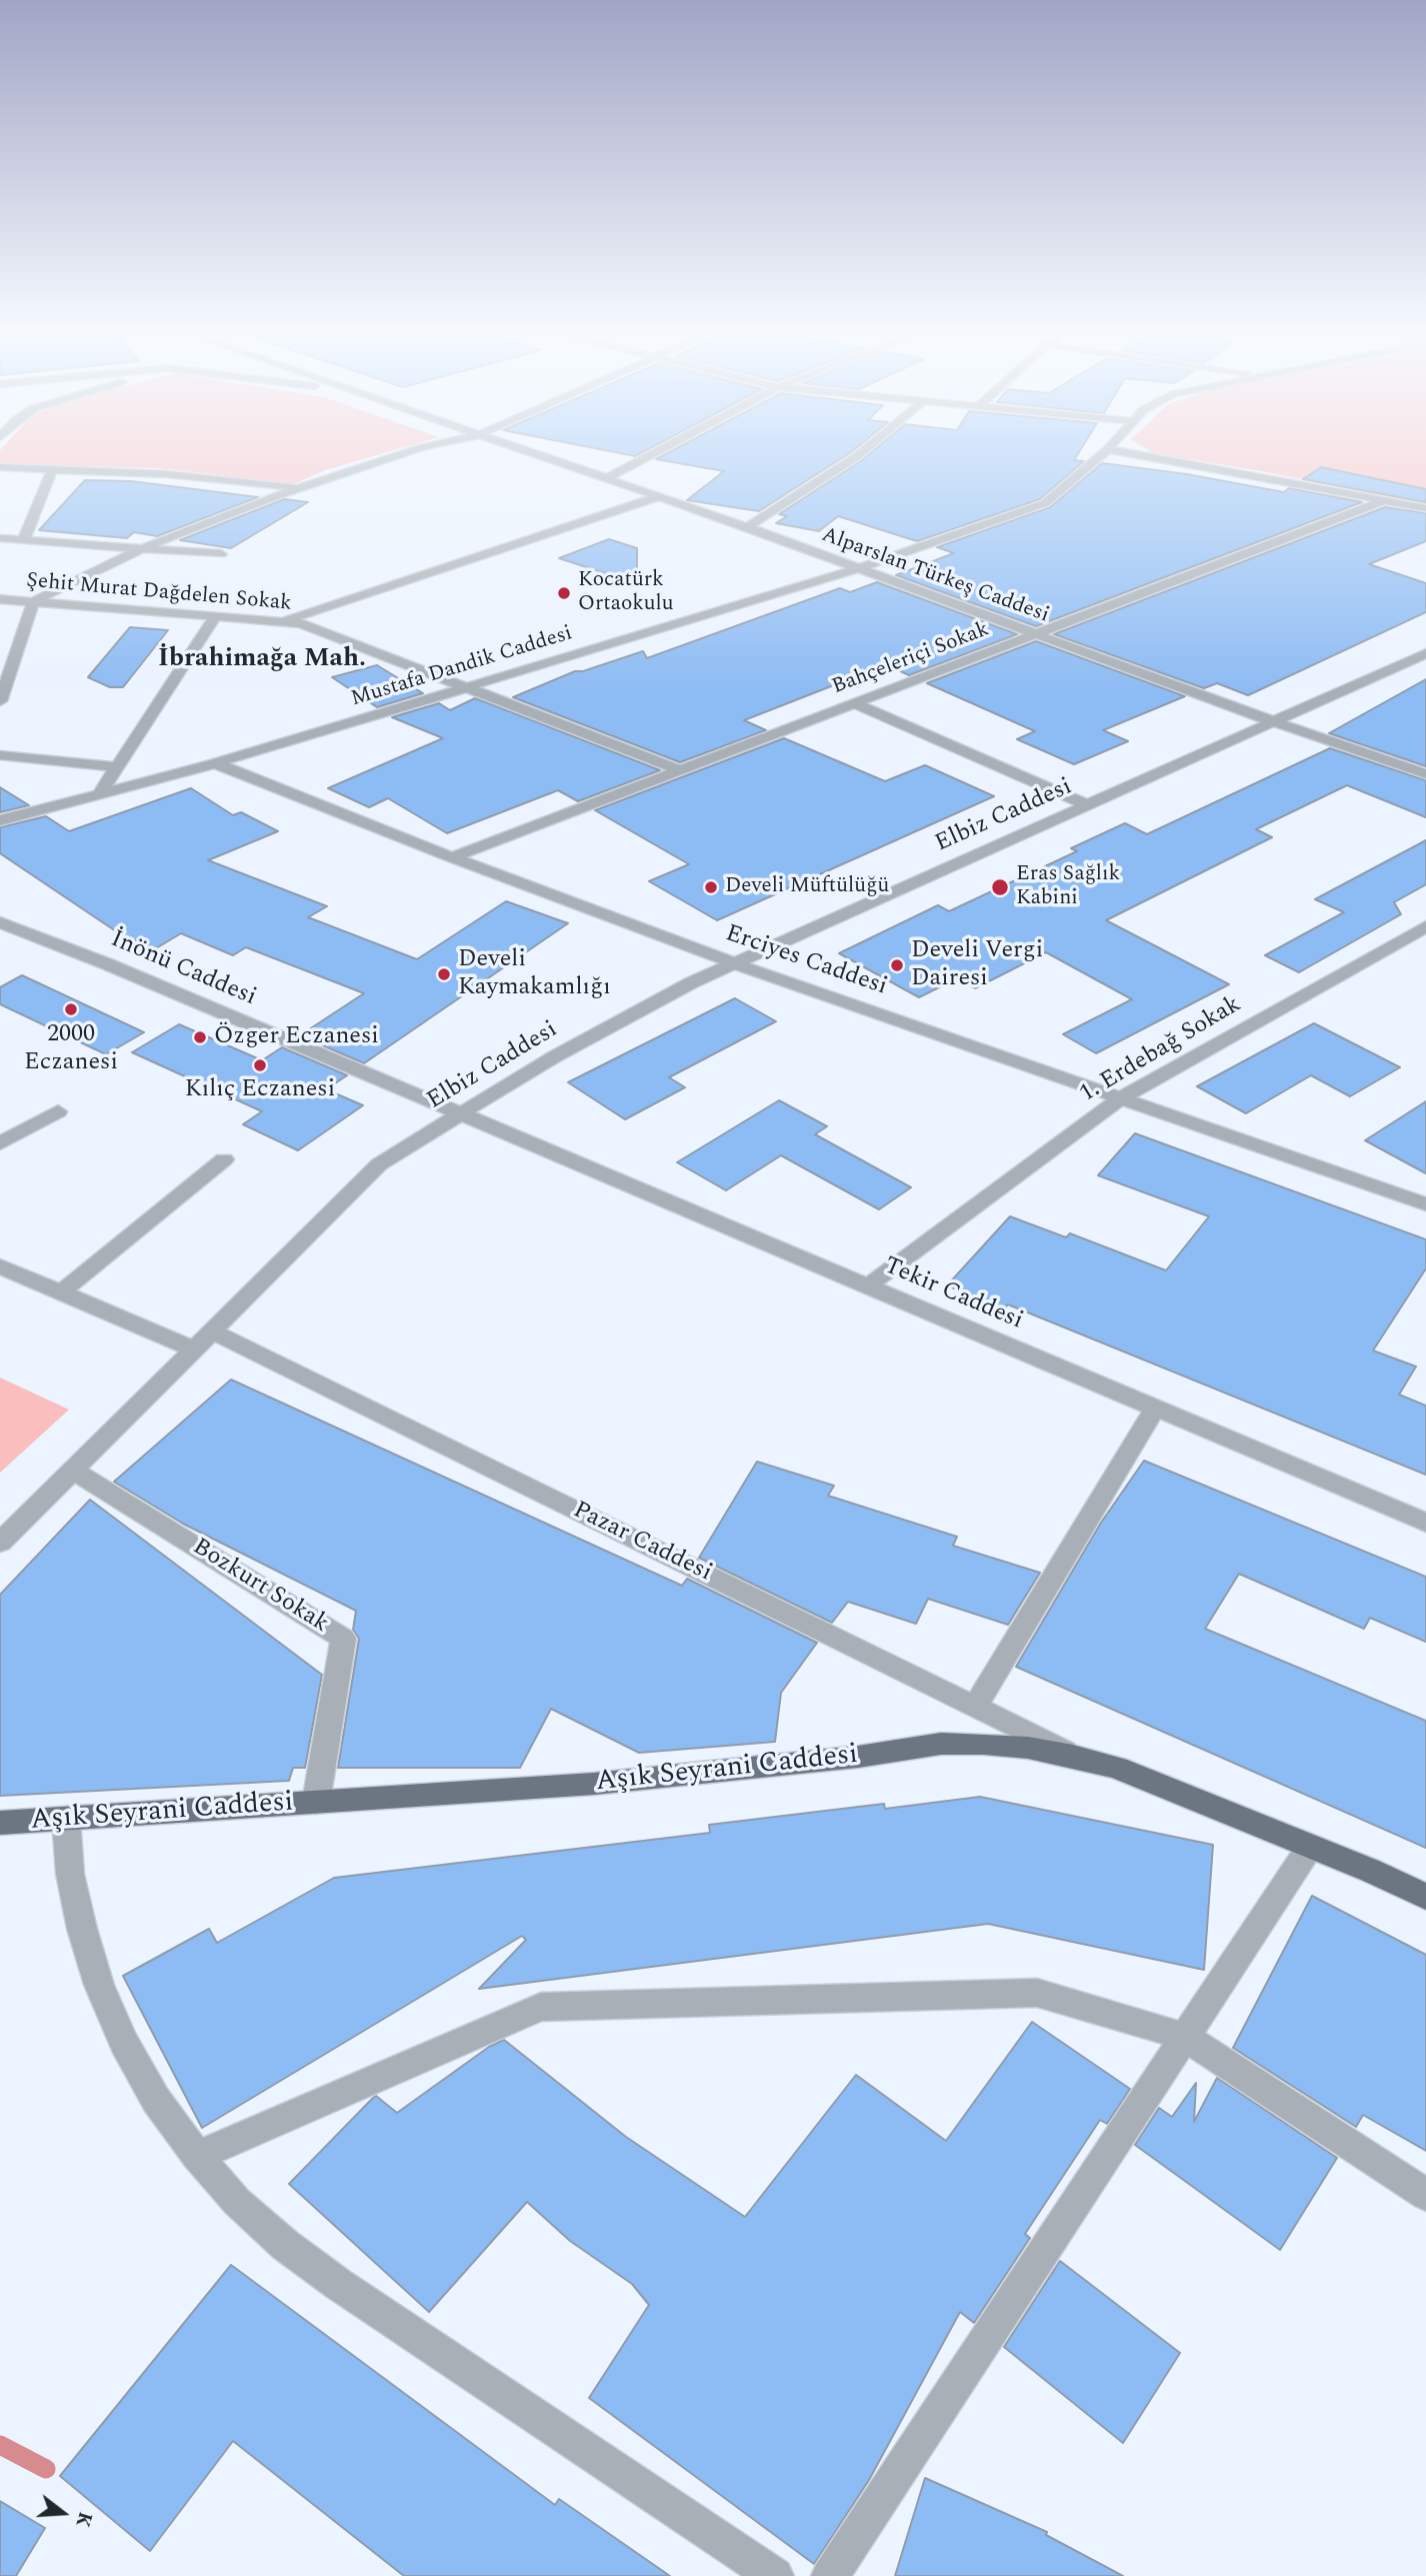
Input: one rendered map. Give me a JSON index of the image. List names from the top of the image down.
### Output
{
  "streets": {
    "main road": ["Aşık Seyrani Caddesi"],
    "street": [
      "Alparslan Türkeş Caddesi",
      "Şehit Murat Dağdelen Sokak",
      "Bahçeleriçi Sokak",
      "Mustafa Dandik Caddesi",
      "Elbiz Caddesi",
      "Erciyes Caddesi",
      "İnönü Caddesi",
      "1. Erdebağ Sokak",
      "Tekir Caddesi",
      "Pazar Caddesi",
      "Bozkurt Sokak"
    ]
  },
  "crossings": [
    ["Alparslan Türkeş Caddesi", "Bahçeleriçi Sokak"],
    ["Alparslan Türkeş Caddesi", "Mustafa Dandik Caddesi"],
    ["Alparslan Türkeş Caddesi", "Elbiz Caddesi"],
    ["Şehit Murat Dağdelen Sokak", "Bahçeleriçi Sokak"],
    ["Şehit Murat Dağdelen Sokak", "Mustafa Dandik Caddesi"],
    ["Bahçeleriçi Sokak", "Erciyes Caddesi"],
    ["Mustafa Dandik Caddesi", "Erciyes Caddesi"],
    ["Elbiz Caddesi", "Erciyes Caddesi"],
    ["Elbiz Caddesi", "İnönü Caddesi"],
    ["Elbiz Caddesi", "Tekir Caddesi"],
    ["Elbiz Caddesi", "Pazar Caddesi"],
    ["Elbiz Caddesi", "Bozkurt Sokak"],
    ["Erciyes Caddesi", "1. Erdebağ Sokak"],
    ["İnönü Caddesi", "Tekir Caddesi"],
    ["1. Erdebağ Sokak", "Tekir Caddesi"],
    ["Pazar Caddesi", "Aşık Seyrani Caddesi"],
    ["Bozkurt Sokak", "Aşık Seyrani Caddesi"]
  ],
  "districts": ["İbrahimağa Mah."],
  "places": [
    "Kocatürk Ortaokulu",
    "Develi Müftülüğü",
    "Eras Sağlık Kabini",
    "Develi Vergi Dairesi",
    "Develi Kaymakamlığı",
    "2000 Eczanesi",
    "Özger Eczanesi",
    "Kılıç Eczanesi"
  ],
  "north": "right"
}
